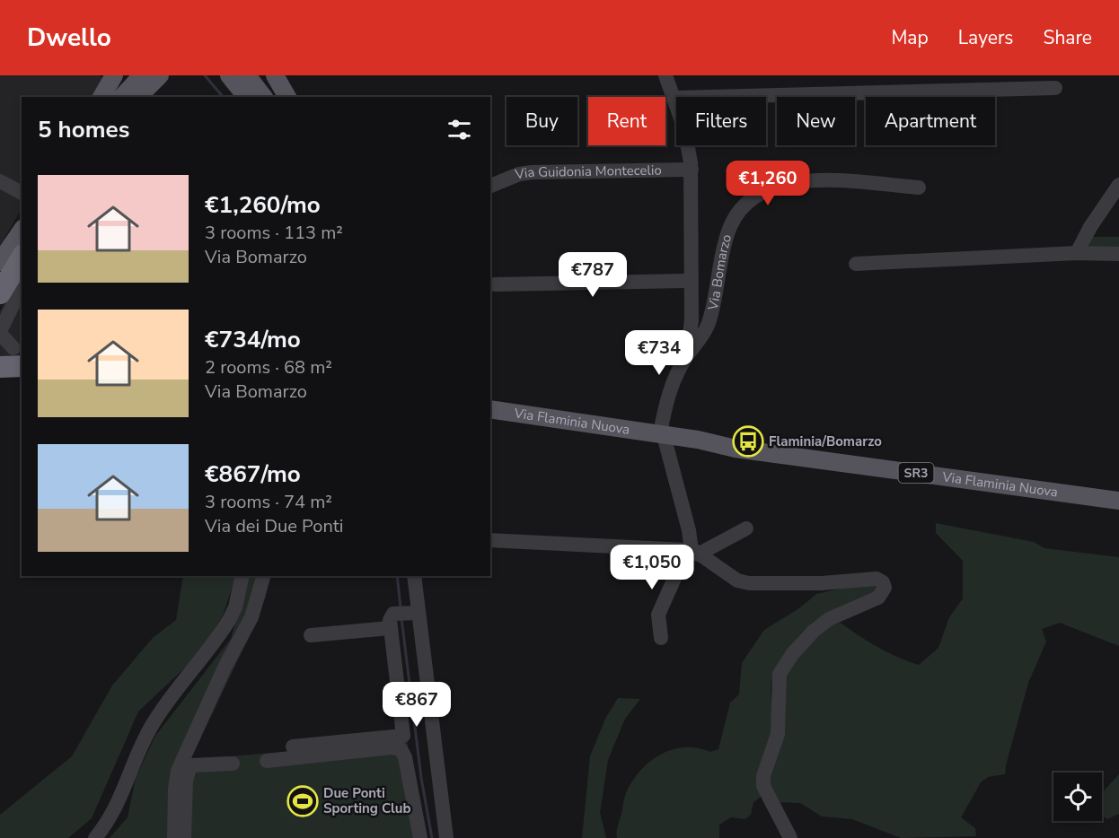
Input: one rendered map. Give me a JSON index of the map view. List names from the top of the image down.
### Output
{
  "streets": {
    "main road": ["Via Flaminia Nuova", "SR3"],
    "street": ["Via Guidonia Montecelio", "Via Bomarzo"]
  },
  "crossings": [
    ["Via Guidonia Montecelio", "Via Bomarzo"],
    ["Via Bomarzo", "Via Flaminia Nuova"]
  ],
  "places": {
    "bus stop": ["Flaminia/Bomarzo"],
    "sports": ["Due Ponti Sporting Club"]
  },
  "page": {
    "header": "Dwello",
    "nav": ["Map", "Layers", "Share"],
    "chip": [
      "Buy",
      "Rent",
      "Filters",
      "New",
      "Apartment"
    ],
    "heading": "5 homes",
    "price": [
      "€1,260",
      "€787",
      "€734",
      "€1,050",
      "€867"
    ],
    "list": [
      {
        "name": "€1,260/mo",
        "note": "3 rooms · 113 m² · Via Bomarzo"
      },
      {
        "name": "€734/mo",
        "note": "2 rooms · 68 m² · Via Bomarzo"
      },
      {
        "name": "€867/mo",
        "note": "3 rooms · 74 m² · Via dei Due Ponti"
      }
    ]
  }
}
